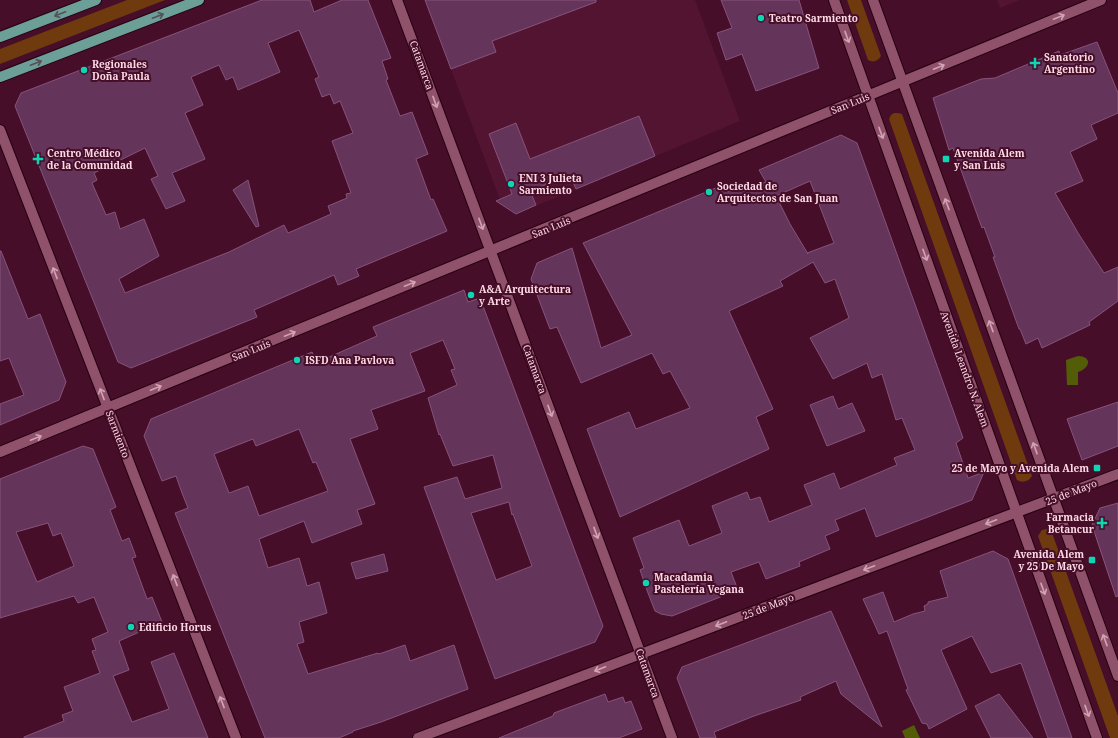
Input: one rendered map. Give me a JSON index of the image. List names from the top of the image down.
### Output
{
  "streets": {
    "street": [
      "Catamarca",
      "San Luis",
      "Avenida Leandro N. Alem",
      "Sarmiento",
      "25 de Mayo"
    ]
  },
  "crossings": [
    ["Catamarca", "San Luis"],
    ["Catamarca", "25 de Mayo"],
    ["San Luis", "Avenida Leandro N. Alem"],
    ["San Luis", "Sarmiento"],
    ["Avenida Leandro N. Alem", "25 de Mayo"]
  ],
  "one_way": [
    "Catamarca",
    "San Luis",
    "Sarmiento",
    "25 de Mayo"
  ],
  "places": {
    "other": [
      "Teatro Sarmiento",
      "Regionales Doña Paula",
      "ENI 3 Julieta Sarmiento",
      "Sociedad de Arquitectos de San Juan",
      "A&A Arquitectura y Arte",
      "ISFD Ana Pavlova",
      "Macadamia Pastelería Vegana",
      "Edificio Horus"
    ],
    "health": ["Sanatorio Argentino", "Centro Médico de la Comunidad", "Farmacia Betancur"],
    "transit": ["Avenida Alem y San Luis", "25 de Mayo y Avenida Alem", "Avenida Alem y 25 De Mayo"]
  }
}
